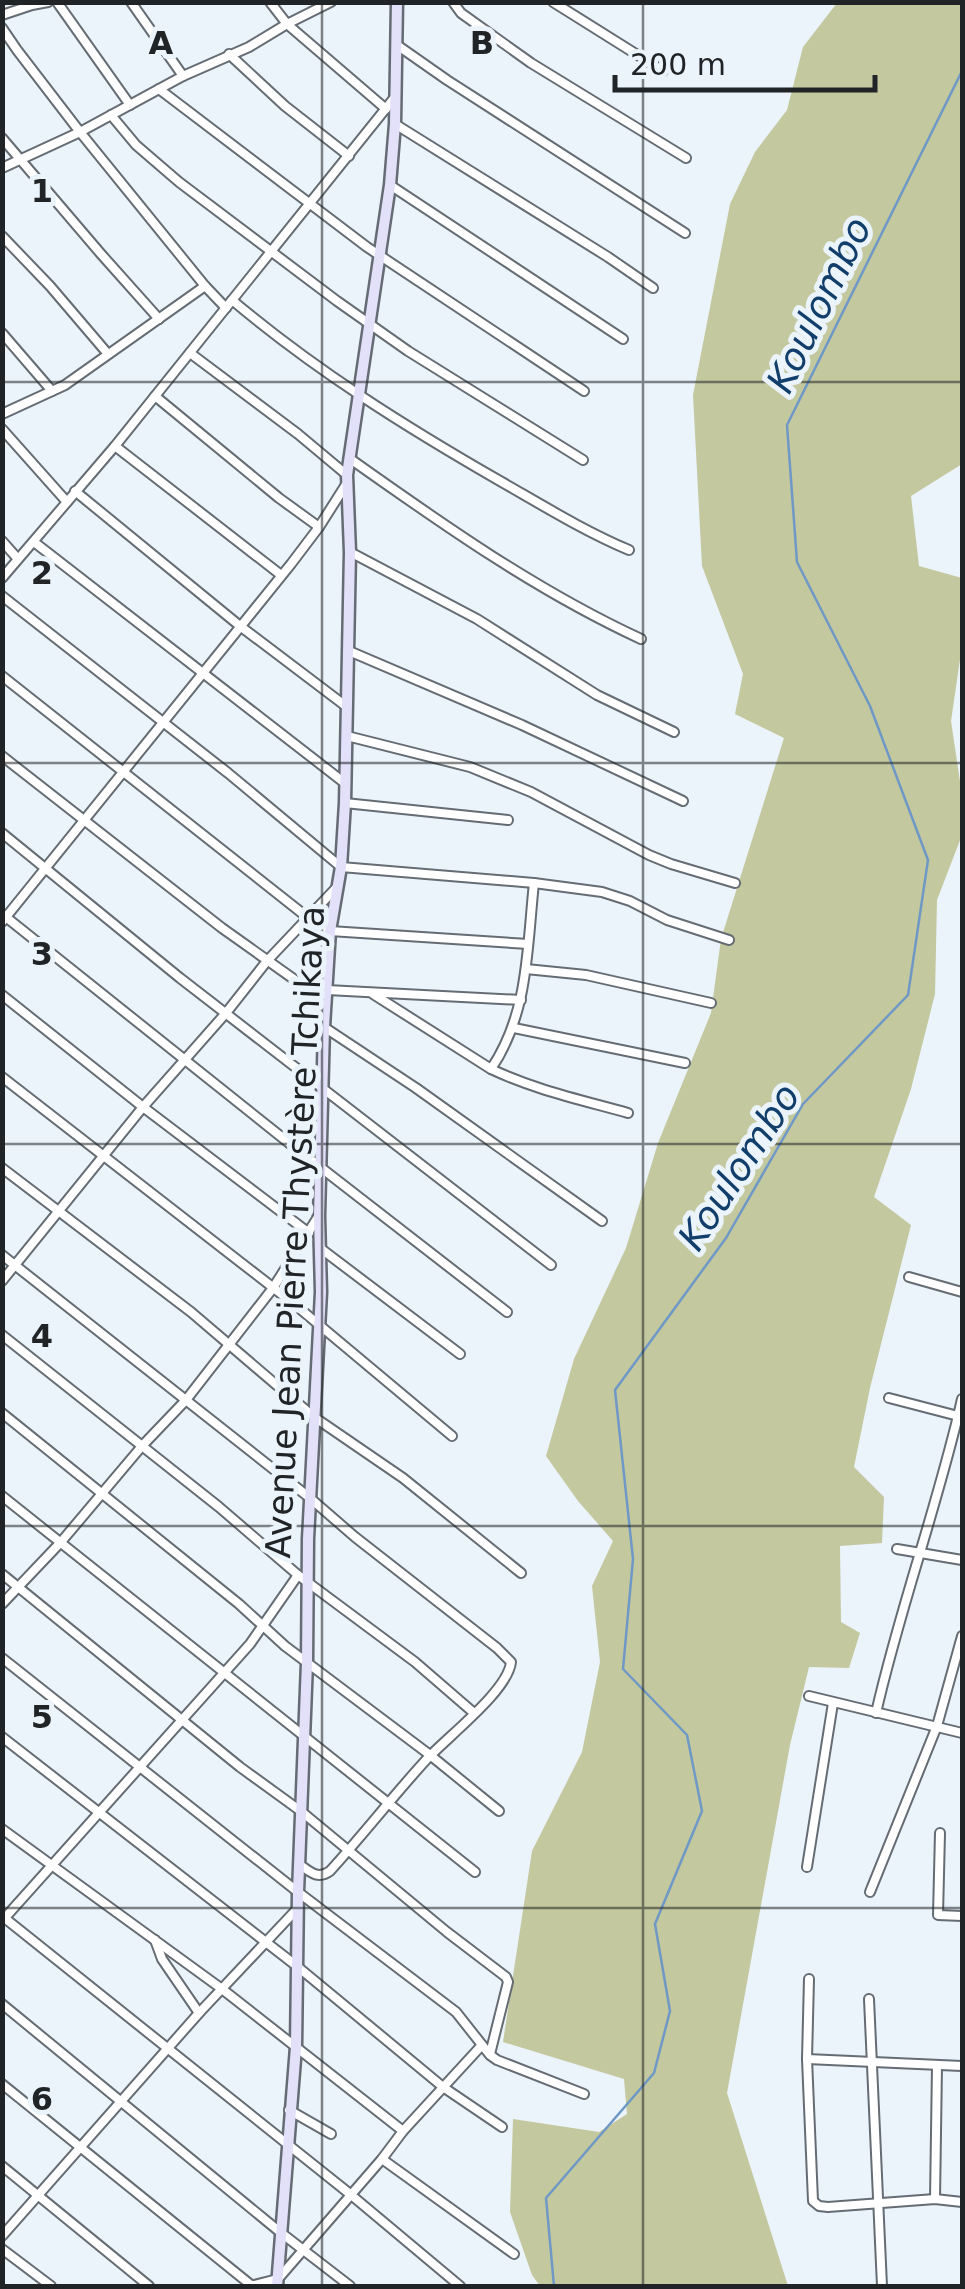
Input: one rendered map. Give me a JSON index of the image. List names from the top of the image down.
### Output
{
  "streets": {
    "street": ["Avenue Jean Pierre Thystère Tchikaya"]
  },
  "water": ["Koulombo"],
  "scale_bar": "200 m",
  "grid": {
    "columns": ["A", "B"],
    "rows": [
      "1",
      "2",
      "3",
      "4",
      "5",
      "6"
    ]
  }
}
